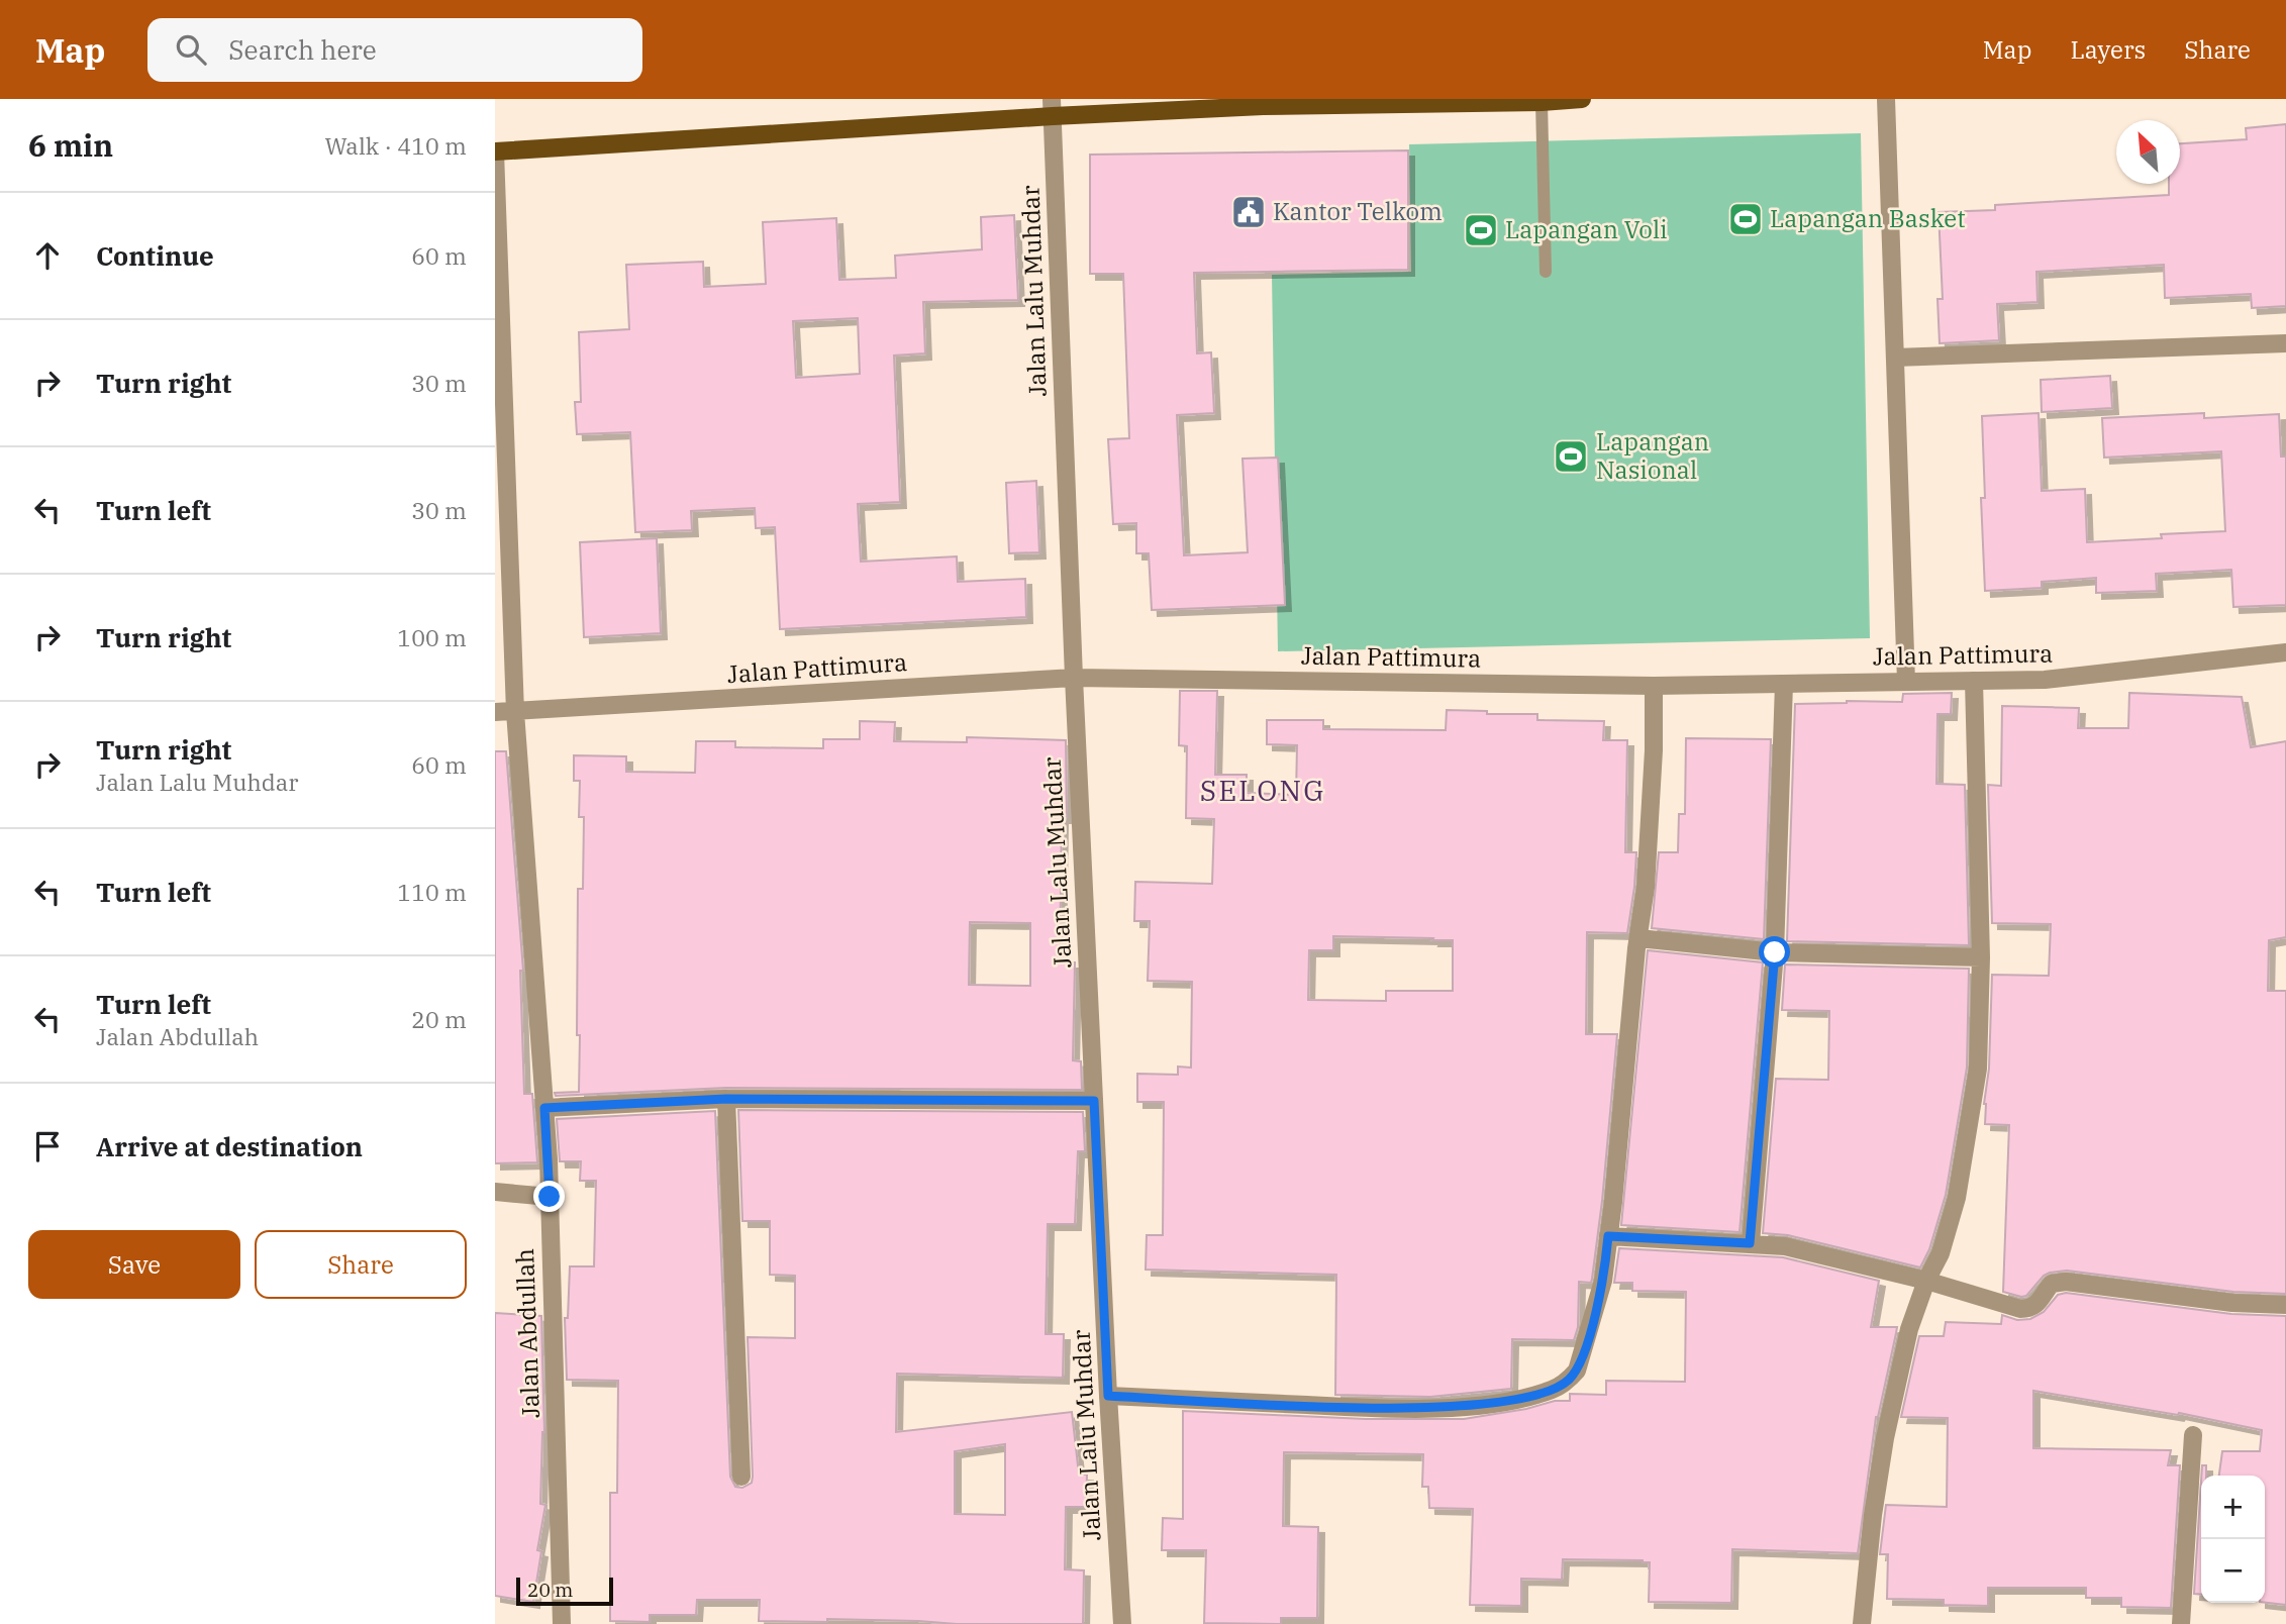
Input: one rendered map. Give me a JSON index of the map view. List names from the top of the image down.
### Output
{
  "streets": {
    "street": ["Jalan Lalu Muhdar", "Jalan Pattimura", "Jalan Abdullah"]
  },
  "crossings": [
    ["Jalan Lalu Muhdar", "Jalan Pattimura"],
    ["Jalan Pattimura", "Jalan Abdullah"]
  ],
  "districts": ["SELONG"],
  "places": {
    "public building": ["Kantor Telkom"],
    "sports": ["Lapangan Basket", "Lapangan Voli", "Lapangan Nasional"]
  },
  "scale_bar": "20 m",
  "north": "top left",
  "page": {
    "header": "Map",
    "search": "Search here",
    "nav": ["Map", "Layers", "Share"],
    "heading": ["6 min", "Walk · 410 m"],
    "list": [
      ["Continue", "60 m"],
      ["Turn right", "30 m"],
      ["Turn left", "30 m"],
      ["Turn right", "100 m"],
      ["Turn right", "Jalan Lalu Muhdar", "60 m"],
      ["Turn left", "110 m"],
      ["Turn left", "Jalan Abdullah", "20 m"],
      "Arrive at destination"
    ],
    "buttons": ["Save", "Share"],
    "map_buttons": ["+", "−"],
    "scale": "20 m"
  }
}
